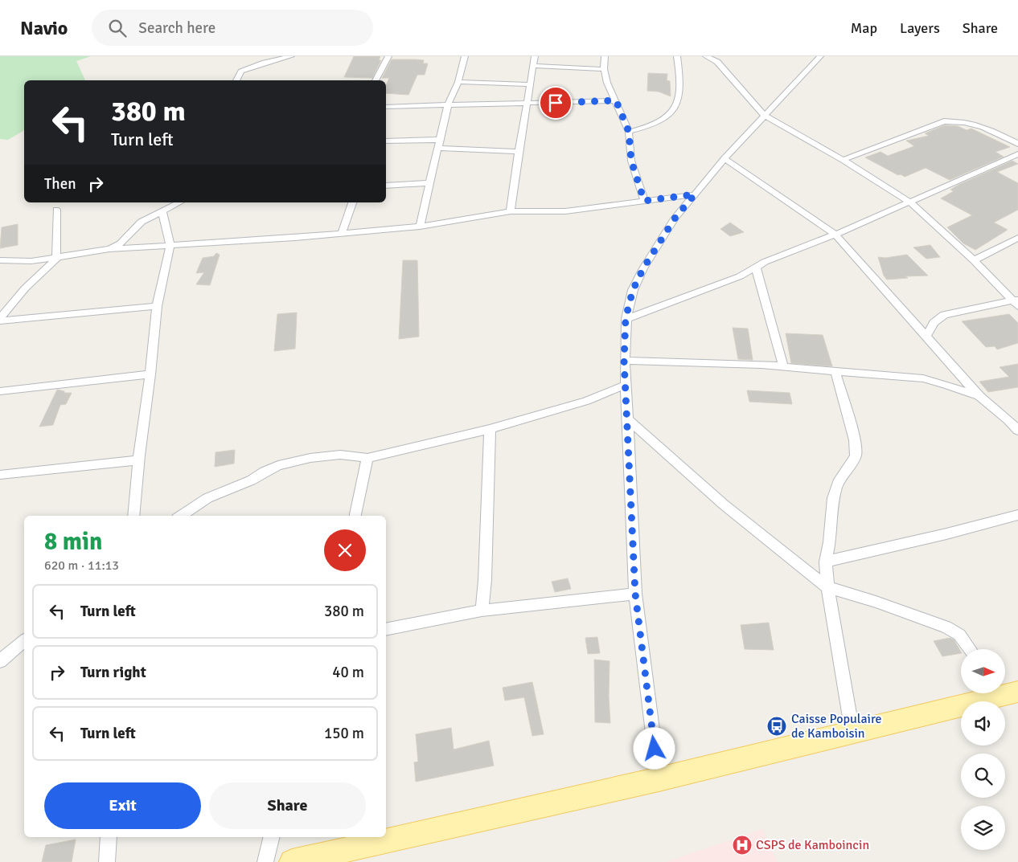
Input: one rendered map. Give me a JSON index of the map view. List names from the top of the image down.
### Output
{
  "places": {
    "bus stop": ["Caisse Populaire de Kamboisin"],
    "hospital": ["CSPS de Kamboincin"]
  },
  "north": "right",
  "page": {
    "header": "Navio",
    "search": "Search here",
    "nav": ["Map", "Layers", "Share"],
    "turn": ["380 m", "Turn left"],
    "then": "Then",
    "heading": ["8 min", "620 m · 11:13"],
    "list": [
      {
        "name": "Turn left",
        "value": "380 m"
      },
      {
        "name": "Turn right",
        "value": "40 m"
      },
      {
        "name": "Turn left",
        "value": "150 m"
      }
    ],
    "buttons": ["Exit", "Share"]
  }
}
